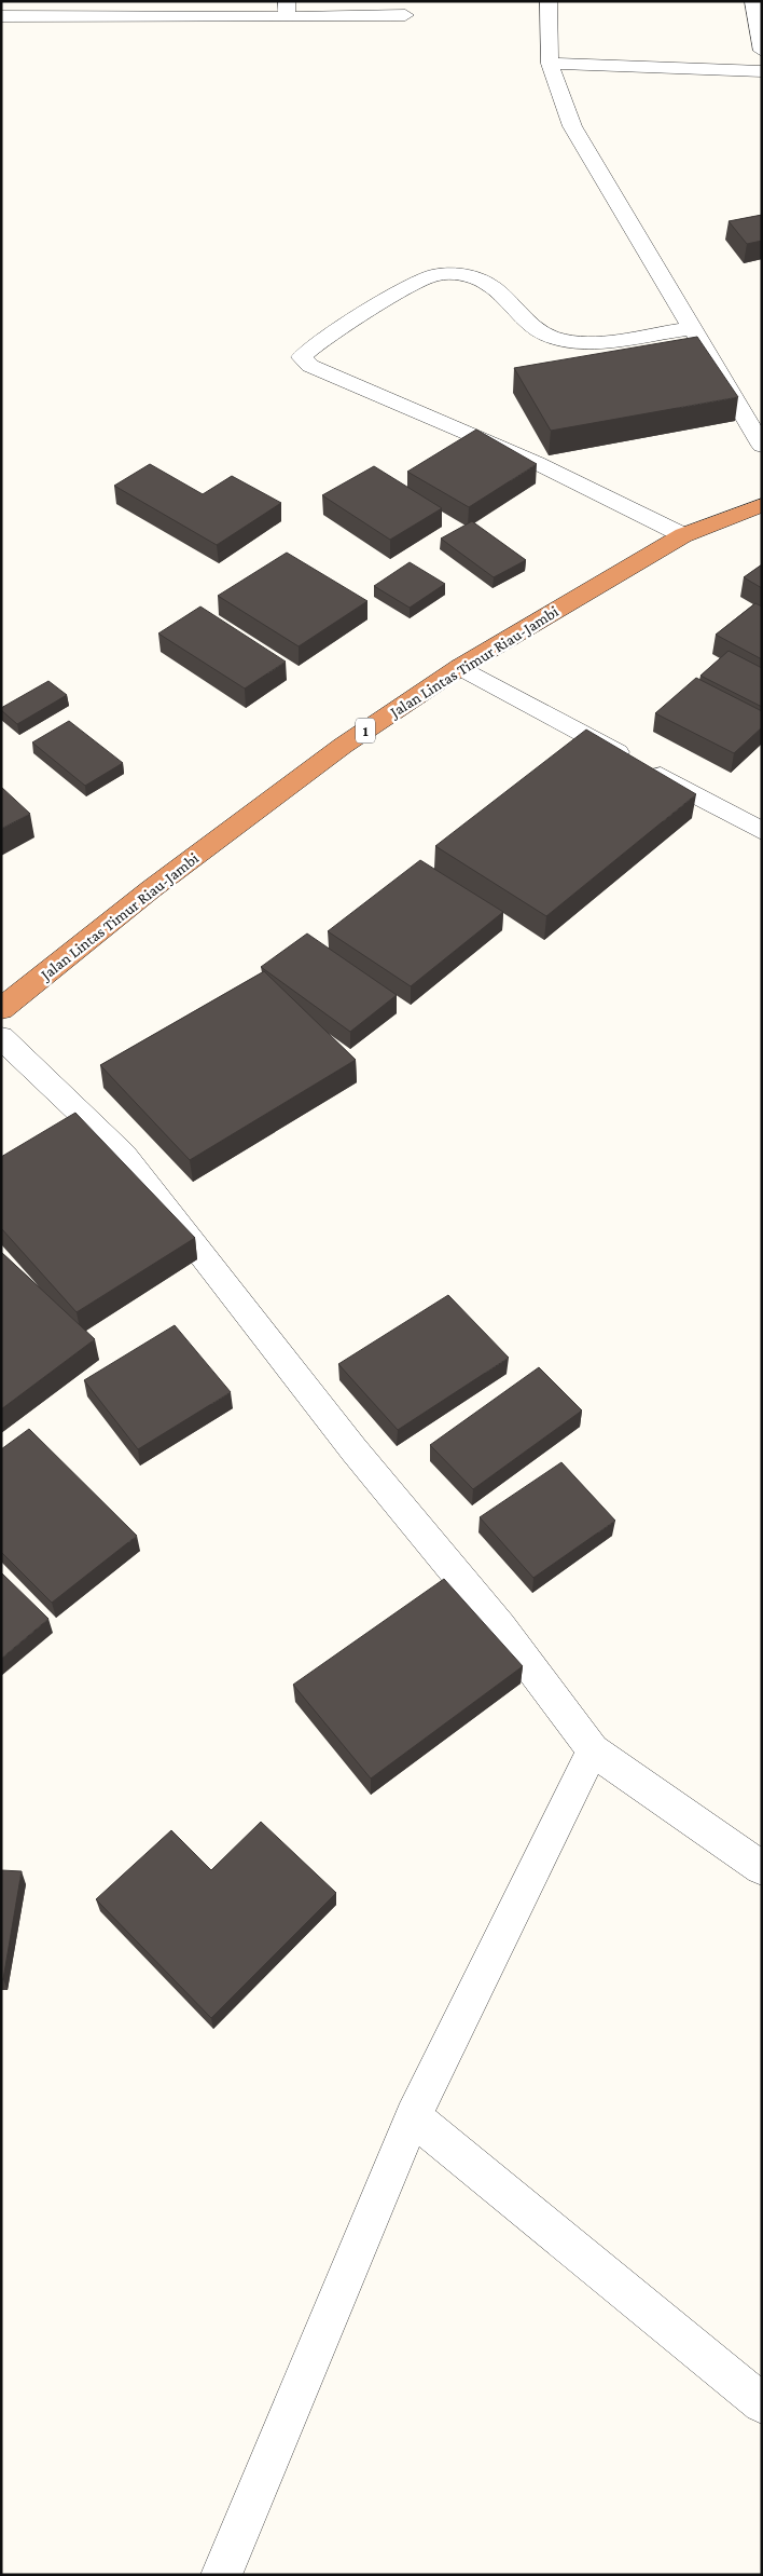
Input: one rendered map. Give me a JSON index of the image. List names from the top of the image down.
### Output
{
  "streets": {
    "highway": ["Jalan Lintas Timur Riau-Jambi", "1"]
  }
}
